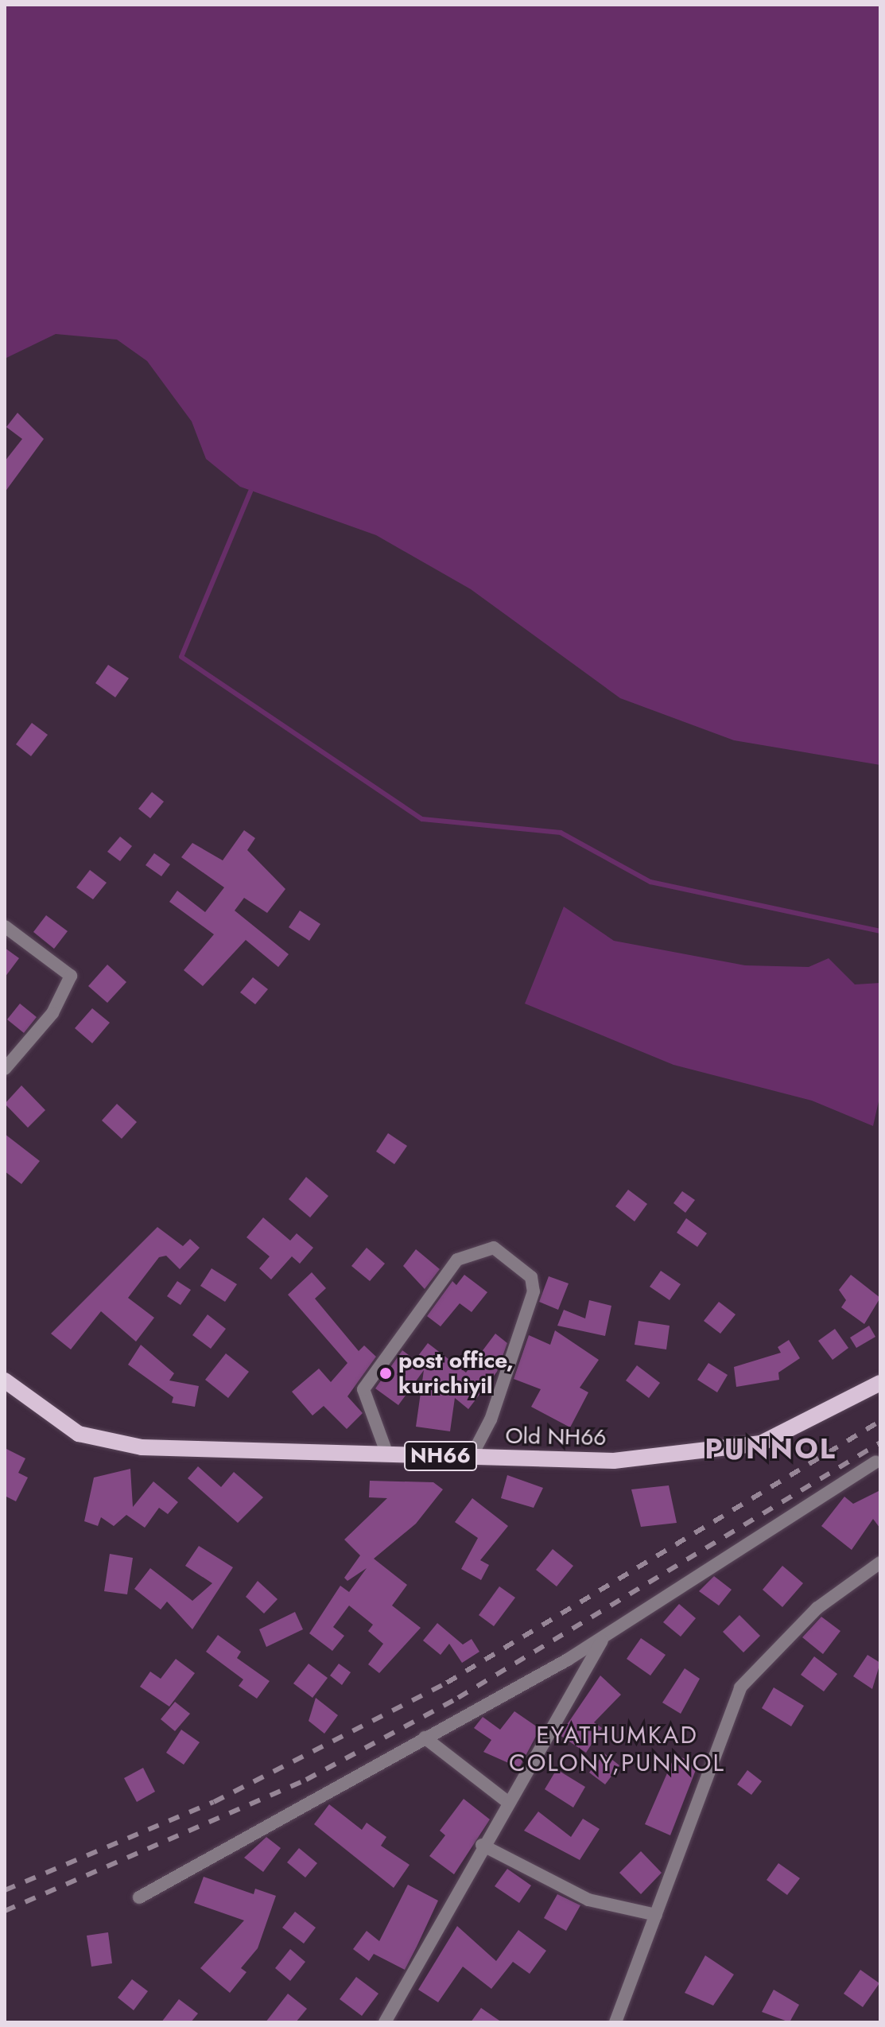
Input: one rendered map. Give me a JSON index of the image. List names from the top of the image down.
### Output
{
  "streets": {
    "main road": ["Old NH66", "NH66"]
  },
  "districts": ["PUNNOL", "EYATHUMKAD COLONY,PUNNOL"],
  "places": ["post office, kurichiyil"]
}
